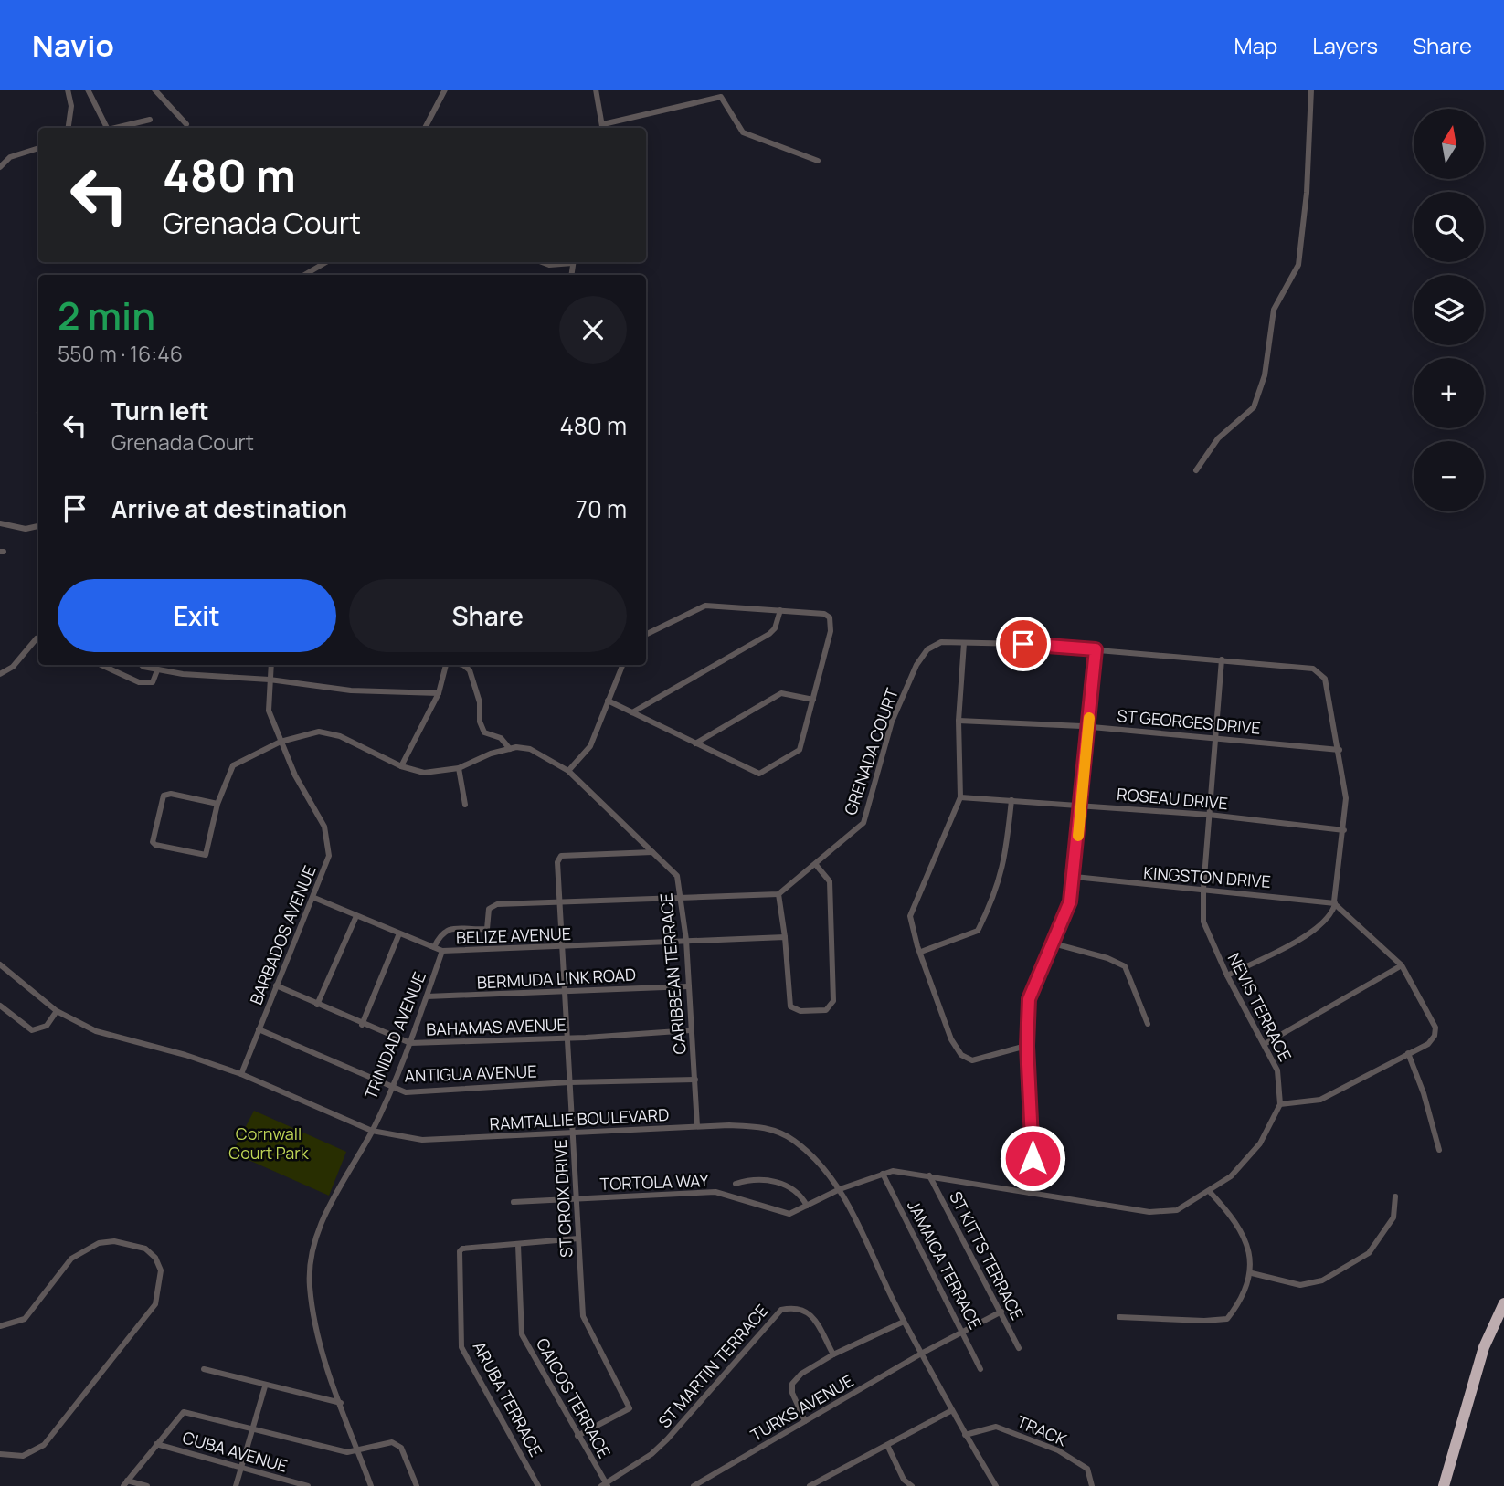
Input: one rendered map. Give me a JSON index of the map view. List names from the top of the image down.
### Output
{
  "streets": {
    "street": [
      "ST GEORGES DRIVE",
      "GRENADA COURT",
      "ROSEAU DRIVE",
      "KINGSTON DRIVE",
      "BARBADOS AVENUE",
      "BELIZE AVENUE",
      "CARIBBEAN TERRACE",
      "BERMUDA LINK ROAD",
      "NEVIS TERRACE",
      "BAHAMAS AVENUE",
      "TRINIDAD AVENUE",
      "ANTIGUA AVENUE",
      "RAMTALLIE BOULEVARD",
      "TORTOLA WAY",
      "ST CROIX DRIVE",
      "ST KITTS TERRACE",
      "JAMAICA TERRACE",
      "ST MARTIN TERRACE",
      "CAICOS TERRACE",
      "ARUBA TERRACE",
      "TURKS AVENUE",
      "TRACK",
      "CUBA AVENUE"
    ]
  },
  "crossings": [
    ["ST GEORGES DRIVE", "GRENADA COURT"],
    ["ST GEORGES DRIVE", "NEVIS TERRACE"],
    ["GRENADA COURT", "ROSEAU DRIVE"],
    ["GRENADA COURT", "KINGSTON DRIVE"],
    ["GRENADA COURT", "NEVIS TERRACE"],
    ["ROSEAU DRIVE", "NEVIS TERRACE"],
    ["KINGSTON DRIVE", "NEVIS TERRACE"],
    ["BARBADOS AVENUE", "BELIZE AVENUE"],
    ["BARBADOS AVENUE", "CARIBBEAN TERRACE"],
    ["BARBADOS AVENUE", "BAHAMAS AVENUE"],
    ["BARBADOS AVENUE", "ANTIGUA AVENUE"],
    ["BARBADOS AVENUE", "RAMTALLIE BOULEVARD"],
    ["BELIZE AVENUE", "CARIBBEAN TERRACE"],
    ["BELIZE AVENUE", "TRINIDAD AVENUE"],
    ["BELIZE AVENUE", "ST CROIX DRIVE"],
    ["CARIBBEAN TERRACE", "BERMUDA LINK ROAD"],
    ["CARIBBEAN TERRACE", "BAHAMAS AVENUE"],
    ["CARIBBEAN TERRACE", "ANTIGUA AVENUE"],
    ["CARIBBEAN TERRACE", "RAMTALLIE BOULEVARD"],
    ["CARIBBEAN TERRACE", "ST CROIX DRIVE"],
    ["BERMUDA LINK ROAD", "TRINIDAD AVENUE"],
    ["BERMUDA LINK ROAD", "ST CROIX DRIVE"],
    ["BAHAMAS AVENUE", "TRINIDAD AVENUE"],
    ["BAHAMAS AVENUE", "ST CROIX DRIVE"],
    ["TRINIDAD AVENUE", "ANTIGUA AVENUE"],
    ["TRINIDAD AVENUE", "RAMTALLIE BOULEVARD"],
    ["ANTIGUA AVENUE", "ST CROIX DRIVE"],
    ["RAMTALLIE BOULEVARD", "TORTOLA WAY"],
    ["RAMTALLIE BOULEVARD", "ST CROIX DRIVE"],
    ["RAMTALLIE BOULEVARD", "TURKS AVENUE"],
    ["RAMTALLIE BOULEVARD", "TRACK"],
    ["TORTOLA WAY", "ST CROIX DRIVE"],
    ["ST CROIX DRIVE", "CAICOS TERRACE"],
    ["ST CROIX DRIVE", "ARUBA TERRACE"],
    ["ST KITTS TERRACE", "TURKS AVENUE"],
    ["JAMAICA TERRACE", "TURKS AVENUE"],
    ["ST MARTIN TERRACE", "CAICOS TERRACE"],
    ["CAICOS TERRACE", "ARUBA TERRACE"]
  ],
  "parks": ["Cornwall Court Park"],
  "north": "top",
  "page": {
    "header": "Navio",
    "nav": ["Map", "Layers", "Share"],
    "map_buttons": ["+", "−"],
    "turn": ["480 m", "Grenada Court"],
    "heading": ["2 min", "550 m · 16:46"],
    "list": [
      {
        "name": "Turn left",
        "note": "Grenada Court",
        "value": "480 m"
      },
      {
        "name": "Arrive at destination",
        "value": "70 m"
      }
    ],
    "buttons": ["Exit", "Share"]
  }
}
